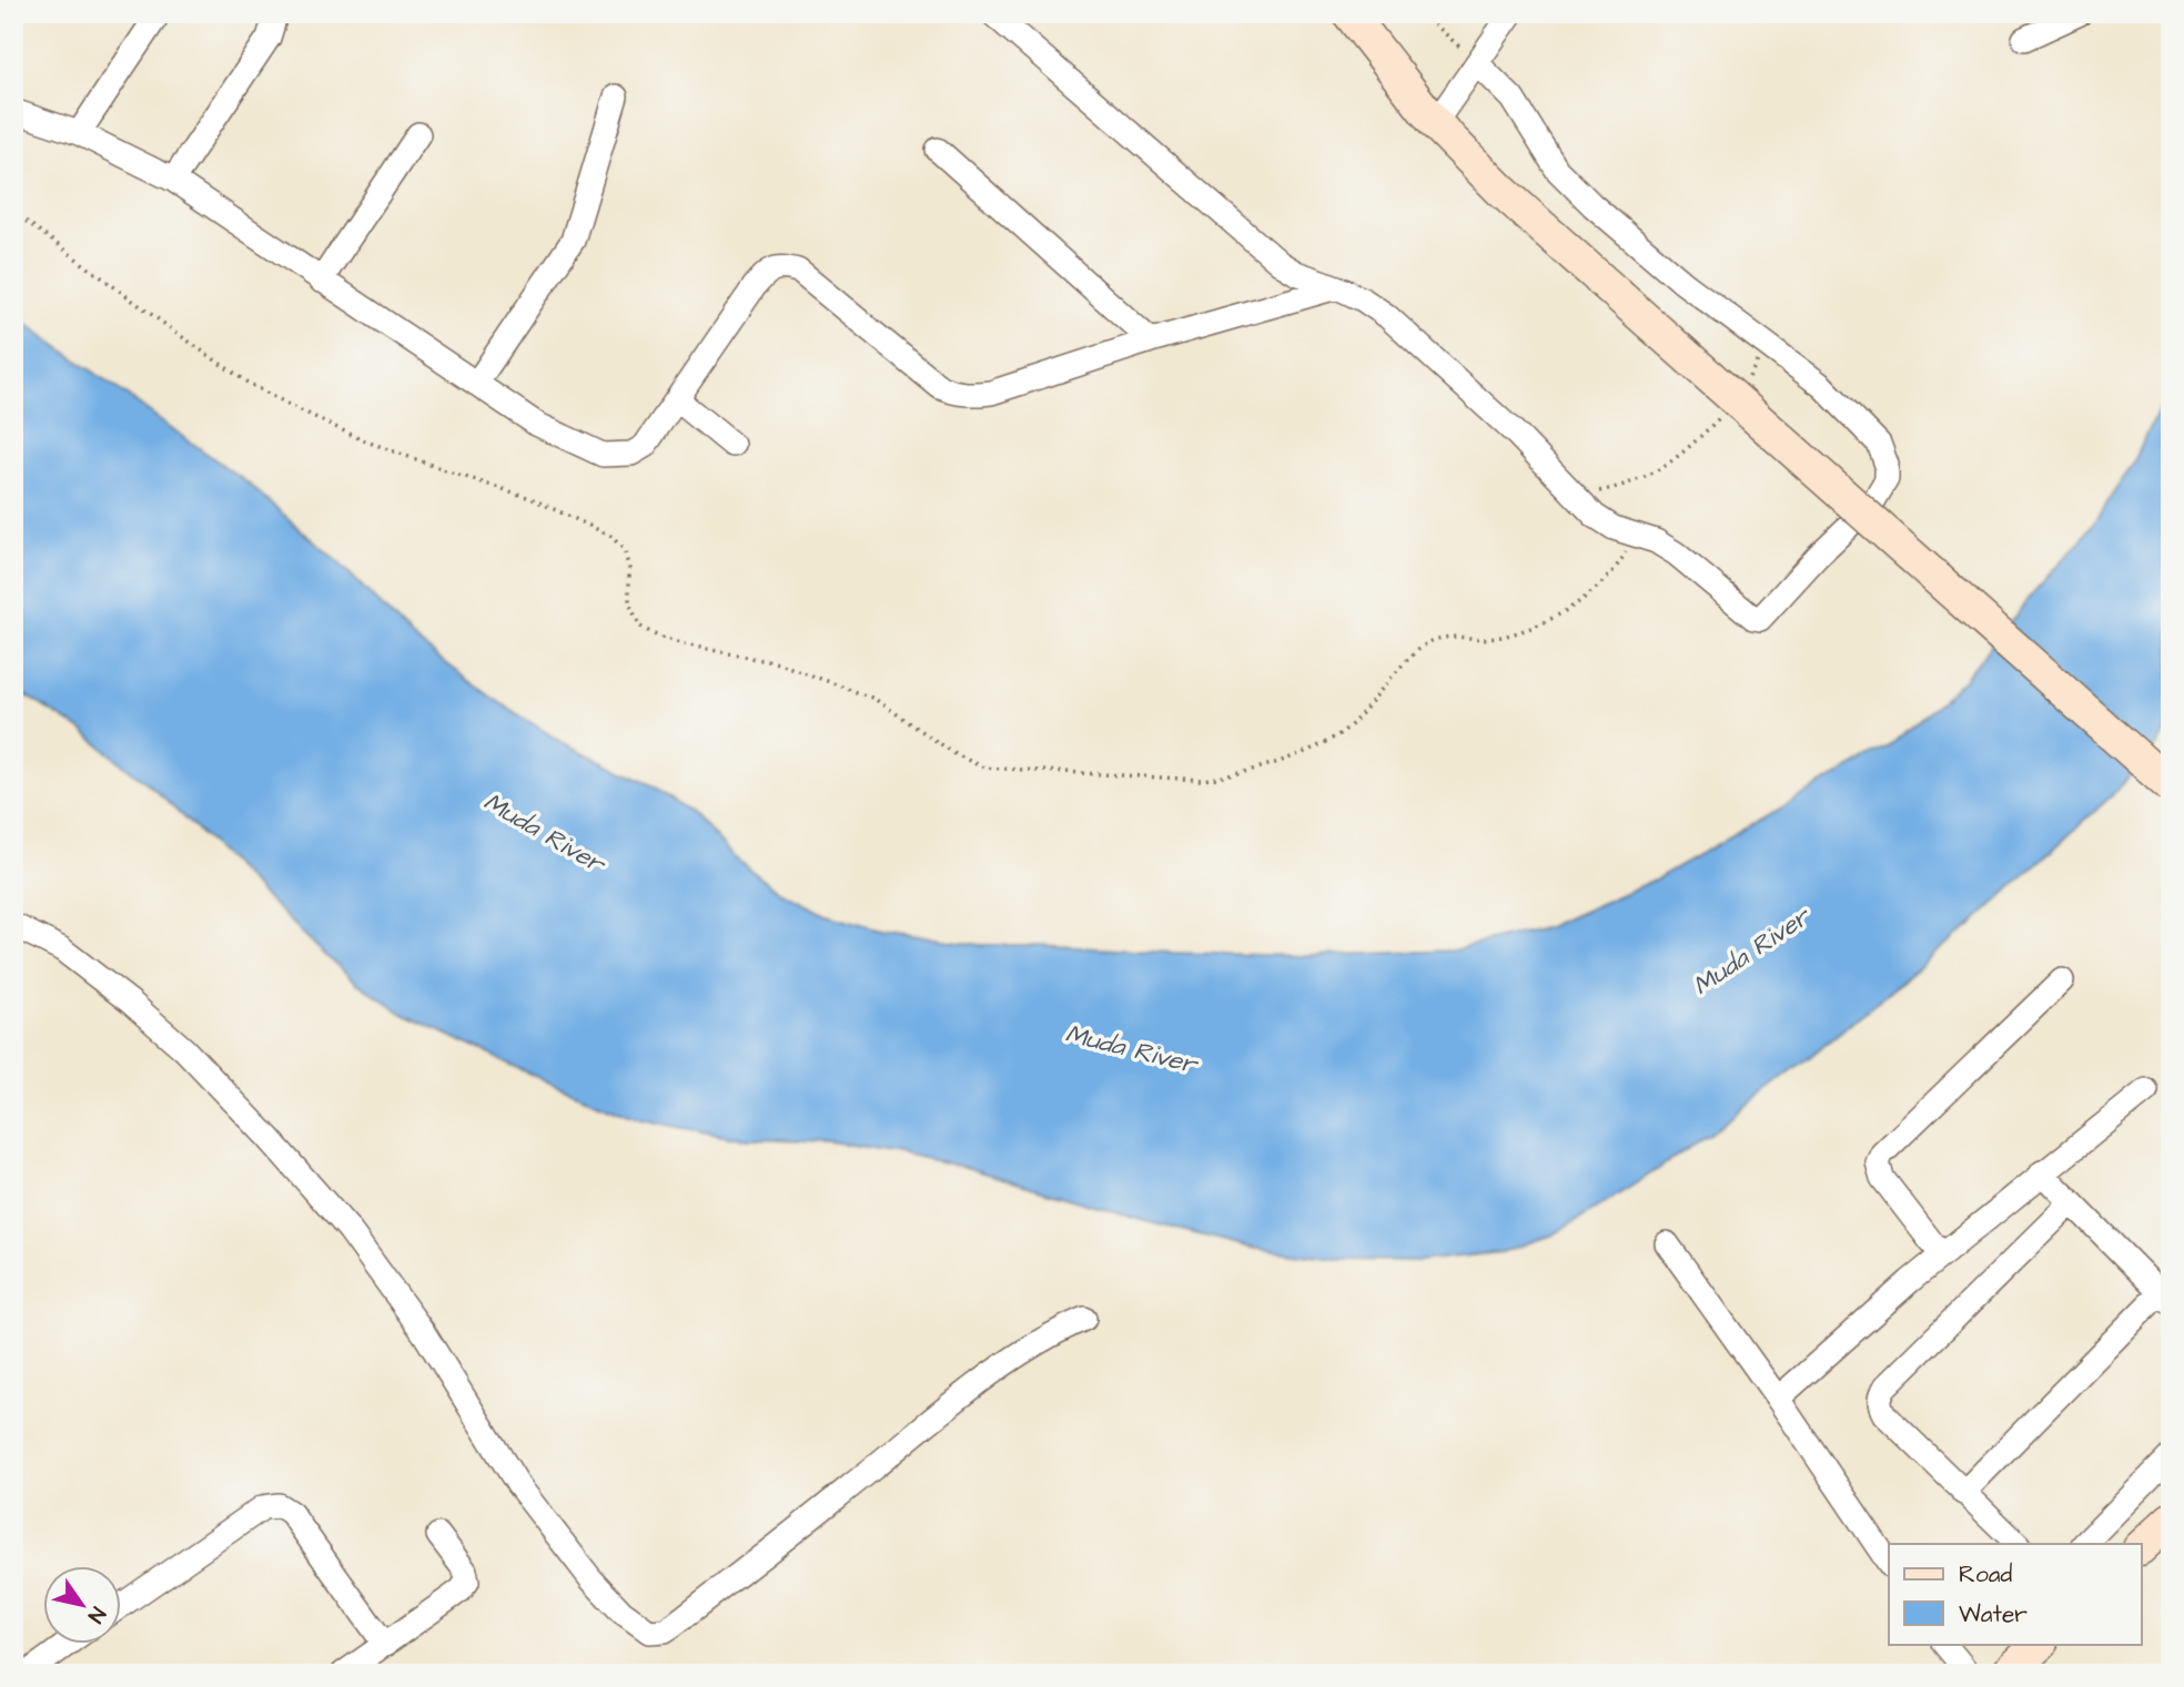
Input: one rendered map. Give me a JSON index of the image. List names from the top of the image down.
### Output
{
  "water": ["Muda River"],
  "legend": ["Road", "Water"],
  "north": "bottom right"
}
